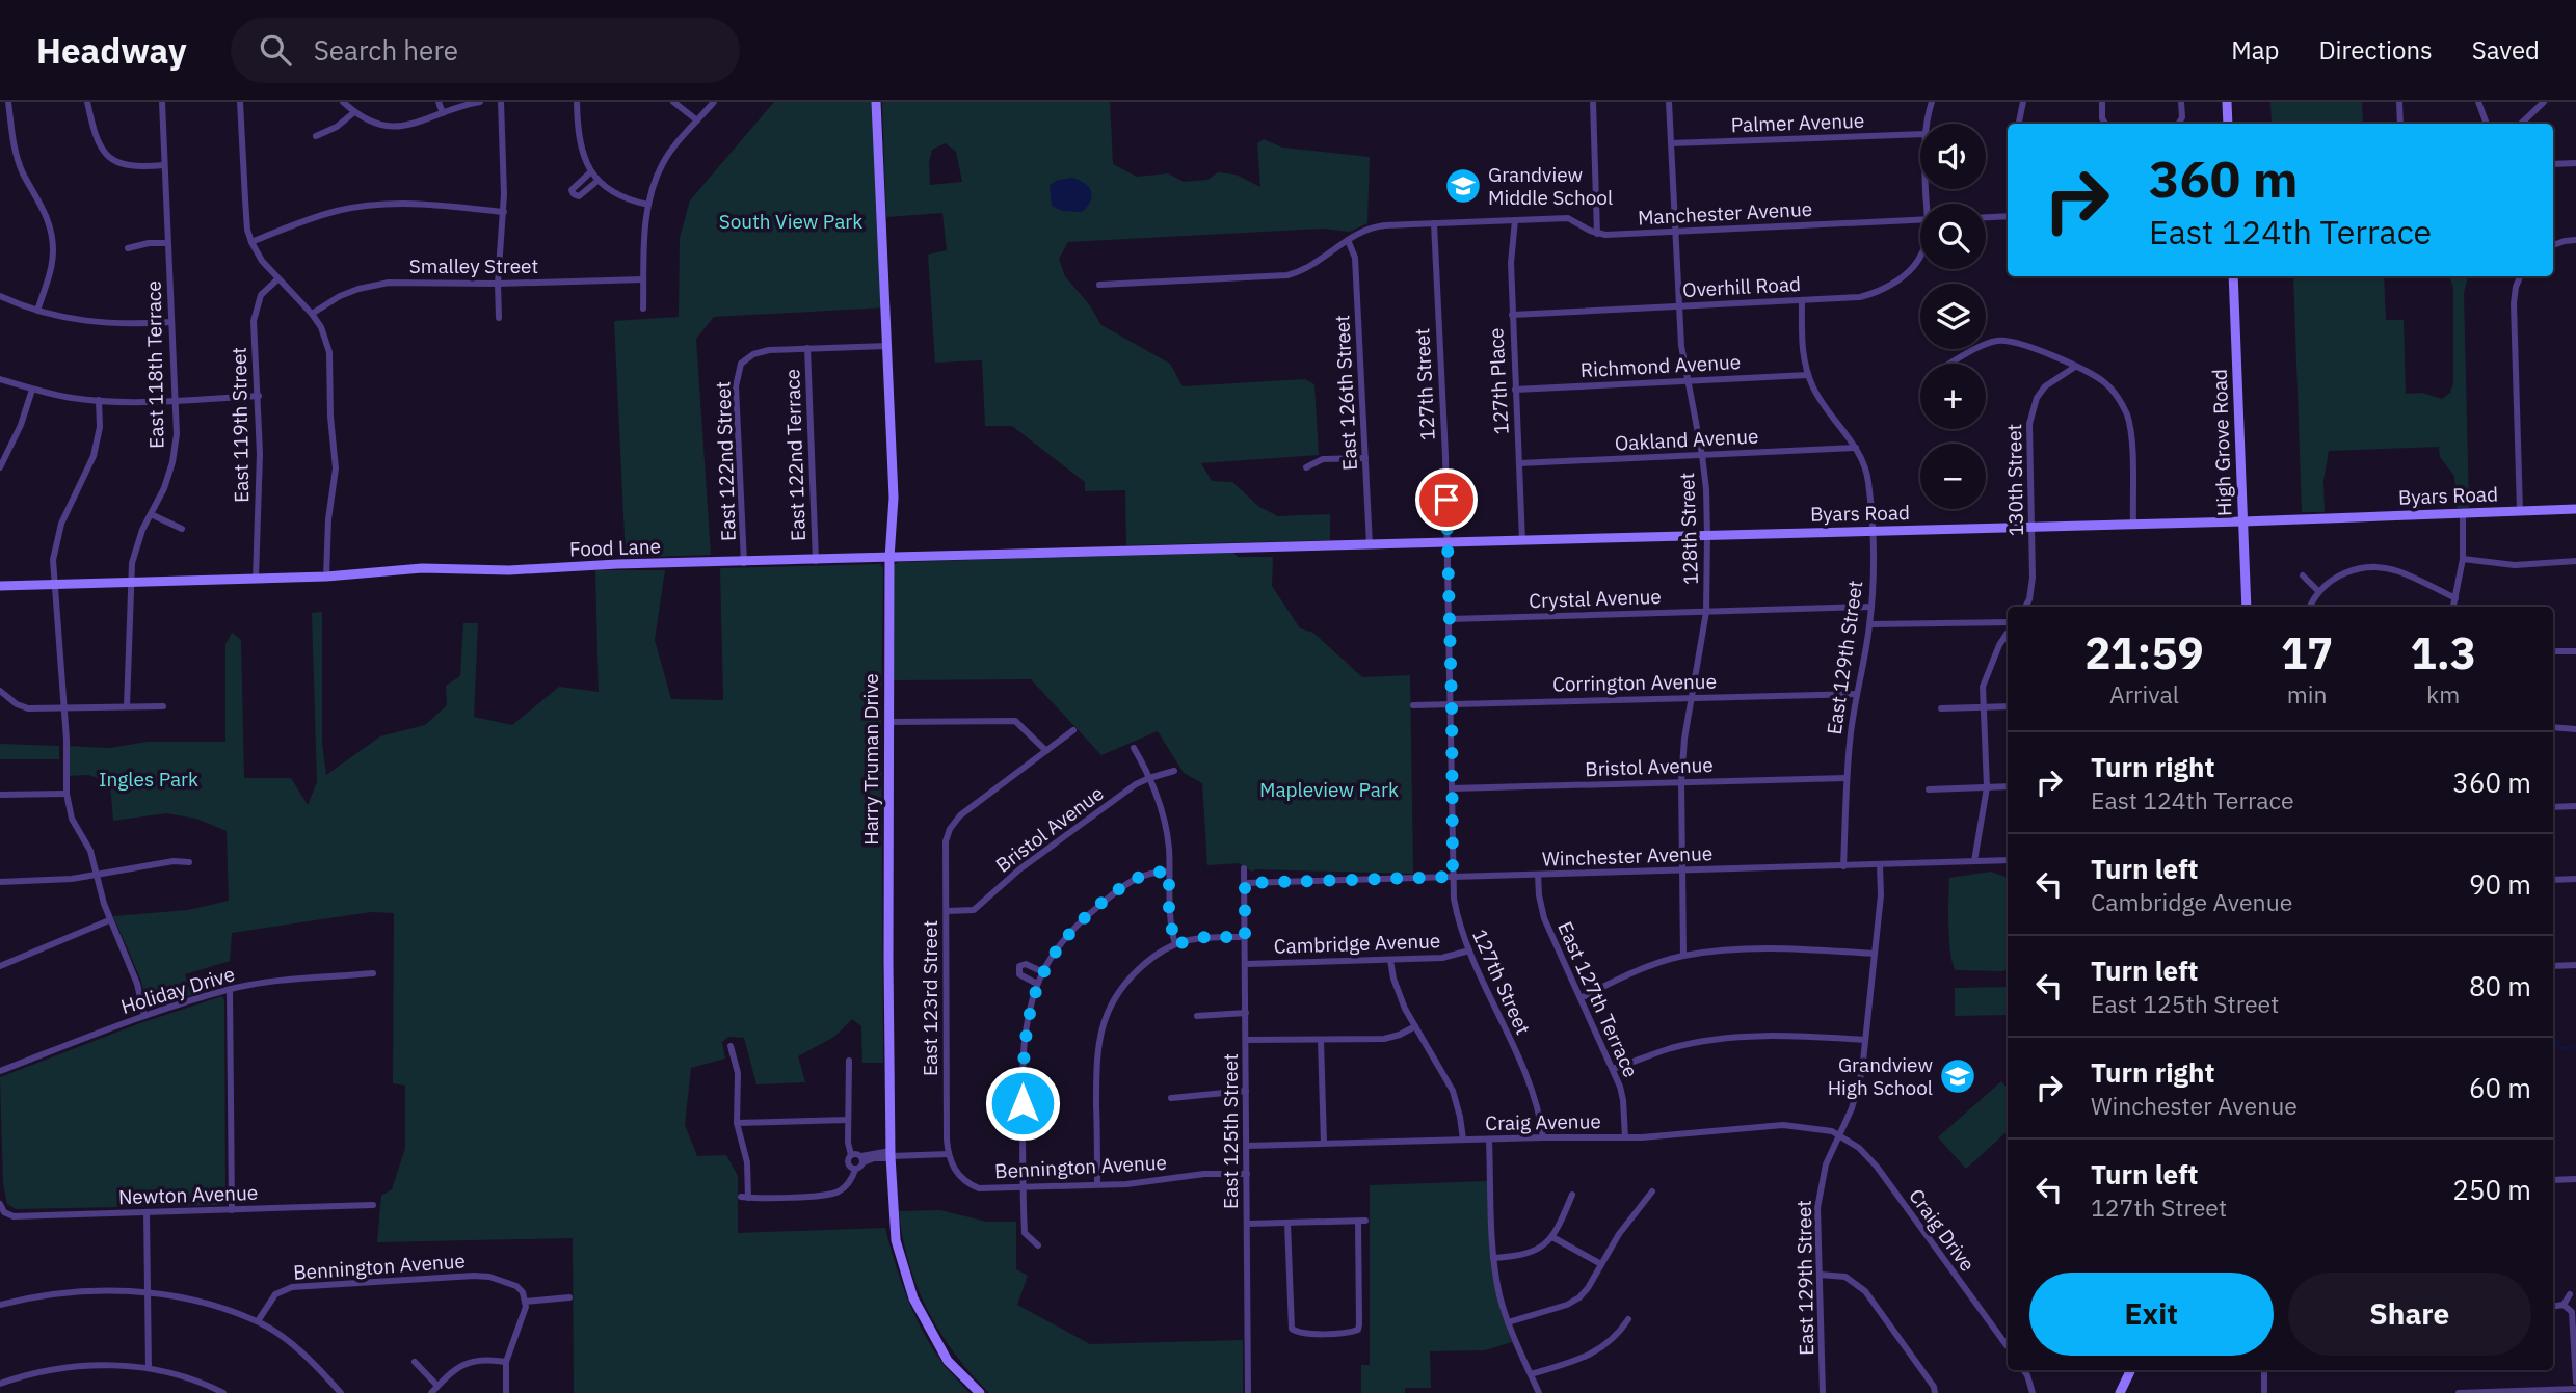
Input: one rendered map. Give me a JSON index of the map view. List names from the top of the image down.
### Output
{
  "streets": {
    "street": [
      "Palmer Avenue",
      "Manchester Avenue",
      "Smalley Street",
      "Overhill Road",
      "East 118th Terrace",
      "Richmond Avenue",
      "127th Place",
      "127th Street",
      "East 126th Street",
      "East 119th Street",
      "Oakland Avenue",
      "High Grove Road",
      "East 122nd Terrace",
      "East 122nd Street",
      "130th Street",
      "Byars Road",
      "128th Street",
      "Food Lane",
      "Crystal Avenue",
      "East 129th Street",
      "Corrington Avenue",
      "Harry Truman Drive",
      "Bristol Avenue",
      "Winchester Avenue",
      "Cambridge Avenue",
      "Holiday Drive",
      "East 123rd Street",
      "East 127th Terrace",
      "Craig Avenue",
      "East 125th Street",
      "Bennington Avenue",
      "Newton Avenue",
      "Craig Drive"
    ]
  },
  "crossings": [
    ["Palmer Avenue", "128th Street"],
    ["Manchester Avenue", "127th Place"],
    ["Manchester Avenue", "127th Street"],
    ["Manchester Avenue", "East 126th Street"],
    ["Manchester Avenue", "128th Street"],
    ["Overhill Road", "127th Place"],
    ["Overhill Road", "128th Street"],
    ["Overhill Road", "East 129th Street"],
    ["East 118th Terrace", "Food Lane"],
    ["Richmond Avenue", "127th Place"],
    ["Richmond Avenue", "128th Street"],
    ["Richmond Avenue", "East 129th Street"],
    ["127th Place", "Oakland Avenue"],
    ["127th Place", "Byars Road"],
    ["127th Street", "Byars Road"],
    ["127th Street", "Crystal Avenue"],
    ["127th Street", "Corrington Avenue"],
    ["127th Street", "Bristol Avenue"],
    ["127th Street", "Winchester Avenue"],
    ["127th Street", "Cambridge Avenue"],
    ["127th Street", "Craig Avenue"],
    ["East 126th Street", "Byars Road"],
    ["East 119th Street", "Food Lane"],
    ["Oakland Avenue", "128th Street"],
    ["Oakland Avenue", "East 129th Street"],
    ["High Grove Road", "Byars Road"],
    ["East 122nd Terrace", "East 122nd Street"],
    ["East 122nd Terrace", "Food Lane"],
    ["East 122nd Street", "Food Lane"],
    ["130th Street", "Byars Road"],
    ["Byars Road", "128th Street"],
    ["Byars Road", "Food Lane"],
    ["Byars Road", "East 129th Street"],
    ["128th Street", "Crystal Avenue"],
    ["128th Street", "Corrington Avenue"],
    ["128th Street", "Bristol Avenue"],
    ["128th Street", "Winchester Avenue"],
    ["Food Lane", "Harry Truman Drive"],
    ["Crystal Avenue", "East 129th Street"],
    ["East 129th Street", "Corrington Avenue"],
    ["East 129th Street", "Bristol Avenue"],
    ["East 129th Street", "Winchester Avenue"],
    ["East 129th Street", "Craig Avenue"],
    ["East 129th Street", "Craig Drive"],
    ["Bristol Avenue", "East 123rd Street"],
    ["Winchester Avenue", "East 127th Terrace"],
    ["Winchester Avenue", "East 125th Street"],
    ["Cambridge Avenue", "East 125th Street"],
    ["Cambridge Avenue", "Bennington Avenue"],
    ["East 123rd Street", "Bennington Avenue"],
    ["East 127th Terrace", "Craig Avenue"],
    ["Craig Avenue", "East 125th Street"],
    ["Craig Avenue", "Craig Drive"],
    ["East 125th Street", "Bennington Avenue"]
  ],
  "parks": ["South View Park", "Ingles Park", "Mapleview Park"],
  "places": {
    "school or university": ["Grandview Middle School", "Grandview High School"]
  },
  "page": {
    "header": "Headway",
    "search": "Search here",
    "nav": ["Map", "Directions", "Saved"],
    "map_buttons": ["+", "−"],
    "turn": ["360 m", "East 124th Terrace"],
    "eta": [
      "21:59",
      "Arrival",
      "17",
      "min",
      "1.3",
      "km"
    ],
    "list": [
      {
        "name": "Turn right",
        "note": "East 124th Terrace",
        "value": "360 m"
      },
      {
        "name": "Turn left",
        "note": "Cambridge Avenue",
        "value": "90 m"
      },
      {
        "name": "Turn left",
        "note": "East 125th Street",
        "value": "80 m"
      },
      {
        "name": "Turn right",
        "note": "Winchester Avenue",
        "value": "60 m"
      },
      {
        "name": "Turn left",
        "note": "127th Street",
        "value": "250 m"
      }
    ],
    "buttons": ["Exit", "Share"]
  }
}
